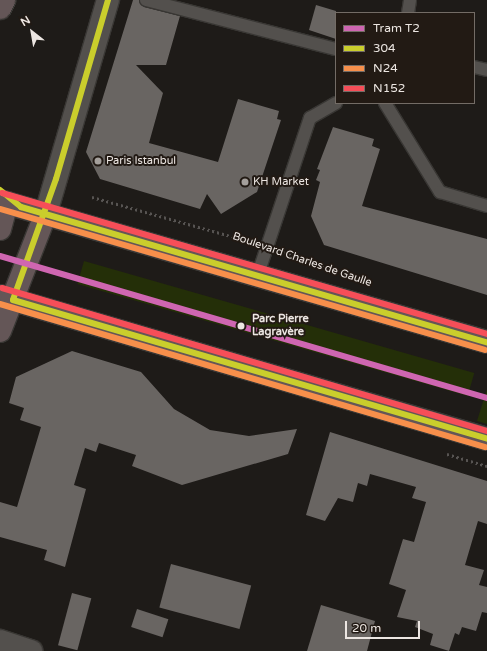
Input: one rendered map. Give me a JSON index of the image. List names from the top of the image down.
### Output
{
  "streets": {
    "path": ["Boulevard Charles de Gaulle"]
  },
  "places": ["Paris Istanbul", "KH Market", "Parc Pierre Lagravère"],
  "lines": [
    "transit line 304",
    "transit line N152",
    "transit line N24",
    "tram line T2"
  ],
  "legend": [
    "Tram T2",
    "304",
    "N24",
    "N152"
  ],
  "scale_bar": "20 m",
  "north": "top left"
}
